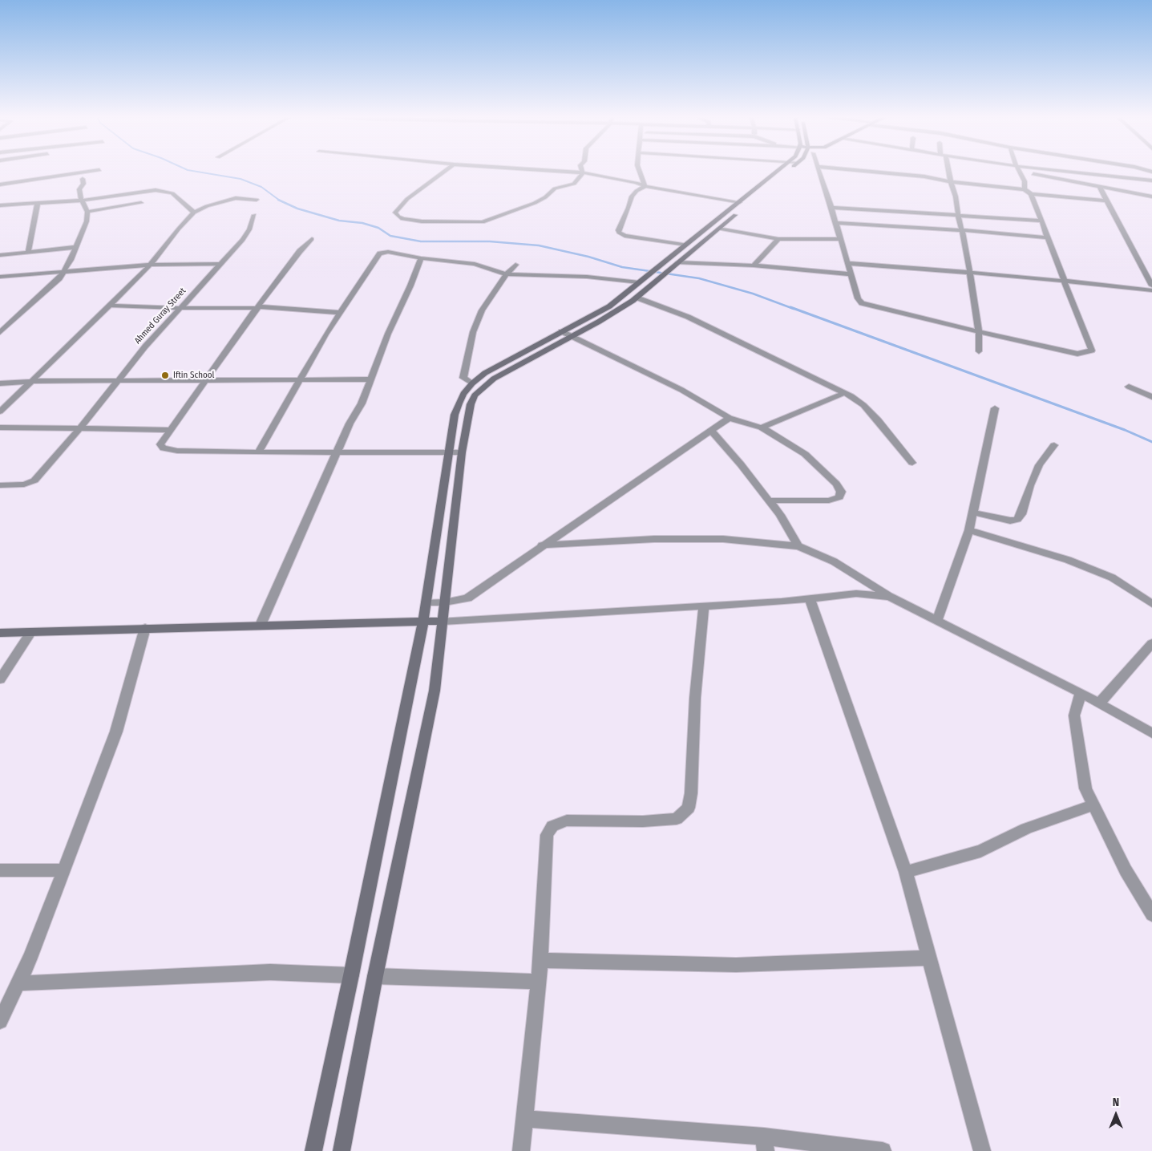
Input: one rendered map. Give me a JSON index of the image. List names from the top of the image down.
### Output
{
  "streets": {
    "street": ["Ahmed Guray Street"]
  },
  "places": ["Iftin School"],
  "north": "top"
}
